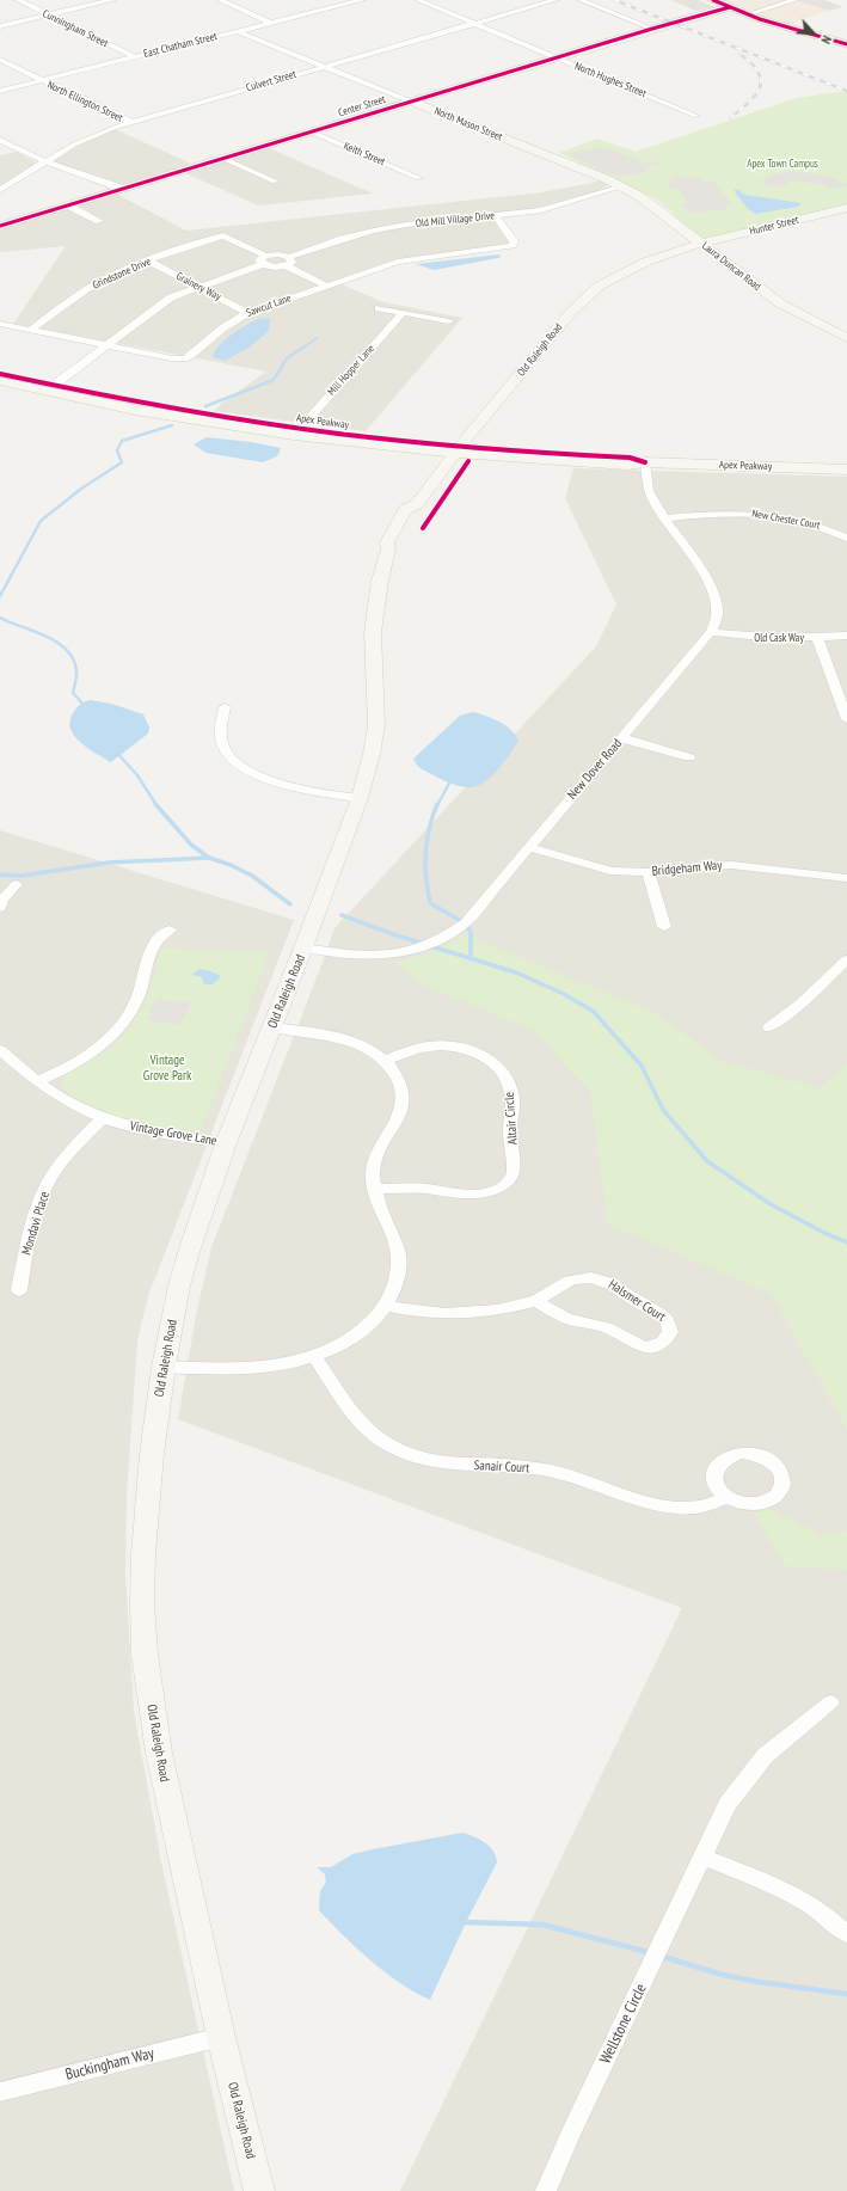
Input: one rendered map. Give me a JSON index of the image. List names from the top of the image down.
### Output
{
  "streets": {
    "main road": [
      "Center Street",
      "North Mason Street",
      "Hunter Street",
      "Laura Duncan Road",
      "Old Raleigh Road",
      "Apex Peakway"
    ],
    "street": [
      "Cunningham Street",
      "East Chatham Street",
      "North Hughes Street",
      "Culvert Street",
      "North Ellington Street",
      "Keith Street",
      "Old Mill Village Drive",
      "Grindstone Drive",
      "Grainery Way",
      "Sawcut Lane",
      "Mill Hopper Lane",
      "New Chester Court",
      "Old Cask Way",
      "New Dover Road",
      "Bridgeham Way",
      "Altair Circle",
      "Vintage Grove Lane",
      "Mondavi Place",
      "Halsmer Court",
      "Sanair Court",
      "Wellstone Circle",
      "Buckingham Way"
    ]
  },
  "crossings": [
    ["Cunningham Street", "East Chatham Street"],
    ["East Chatham Street", "North Ellington Street"],
    ["East Chatham Street", "North Mason Street"],
    ["North Hughes Street", "Culvert Street"],
    ["North Hughes Street", "Center Street"],
    ["Culvert Street", "North Ellington Street"],
    ["Culvert Street", "North Mason Street"],
    ["Center Street", "North Mason Street"],
    ["Center Street", "Keith Street"],
    ["North Mason Street", "Old Mill Village Drive"],
    ["North Mason Street", "Laura Duncan Road"],
    ["Old Mill Village Drive", "Laura Duncan Road"],
    ["Old Mill Village Drive", "Sawcut Lane"],
    ["Hunter Street", "Laura Duncan Road"],
    ["Hunter Street", "Old Raleigh Road"],
    ["Laura Duncan Road", "Old Raleigh Road"],
    ["Grindstone Drive", "Grainery Way"],
    ["Grindstone Drive", "Sawcut Lane"],
    ["Grainery Way", "Sawcut Lane"],
    ["Old Raleigh Road", "Apex Peakway"],
    ["Old Raleigh Road", "New Dover Road"],
    ["Old Raleigh Road", "Vintage Grove Lane"],
    ["Old Raleigh Road", "Buckingham Way"],
    ["Mill Hopper Lane", "Apex Peakway"],
    ["Apex Peakway", "New Dover Road"],
    ["New Chester Court", "New Dover Road"],
    ["Old Cask Way", "New Dover Road"],
    ["New Dover Road", "Bridgeham Way"],
    ["Vintage Grove Lane", "Mondavi Place"]
  ],
  "parks": ["Apex Town Campus", "Vintage Grove Park"],
  "north": "bottom right"
}
